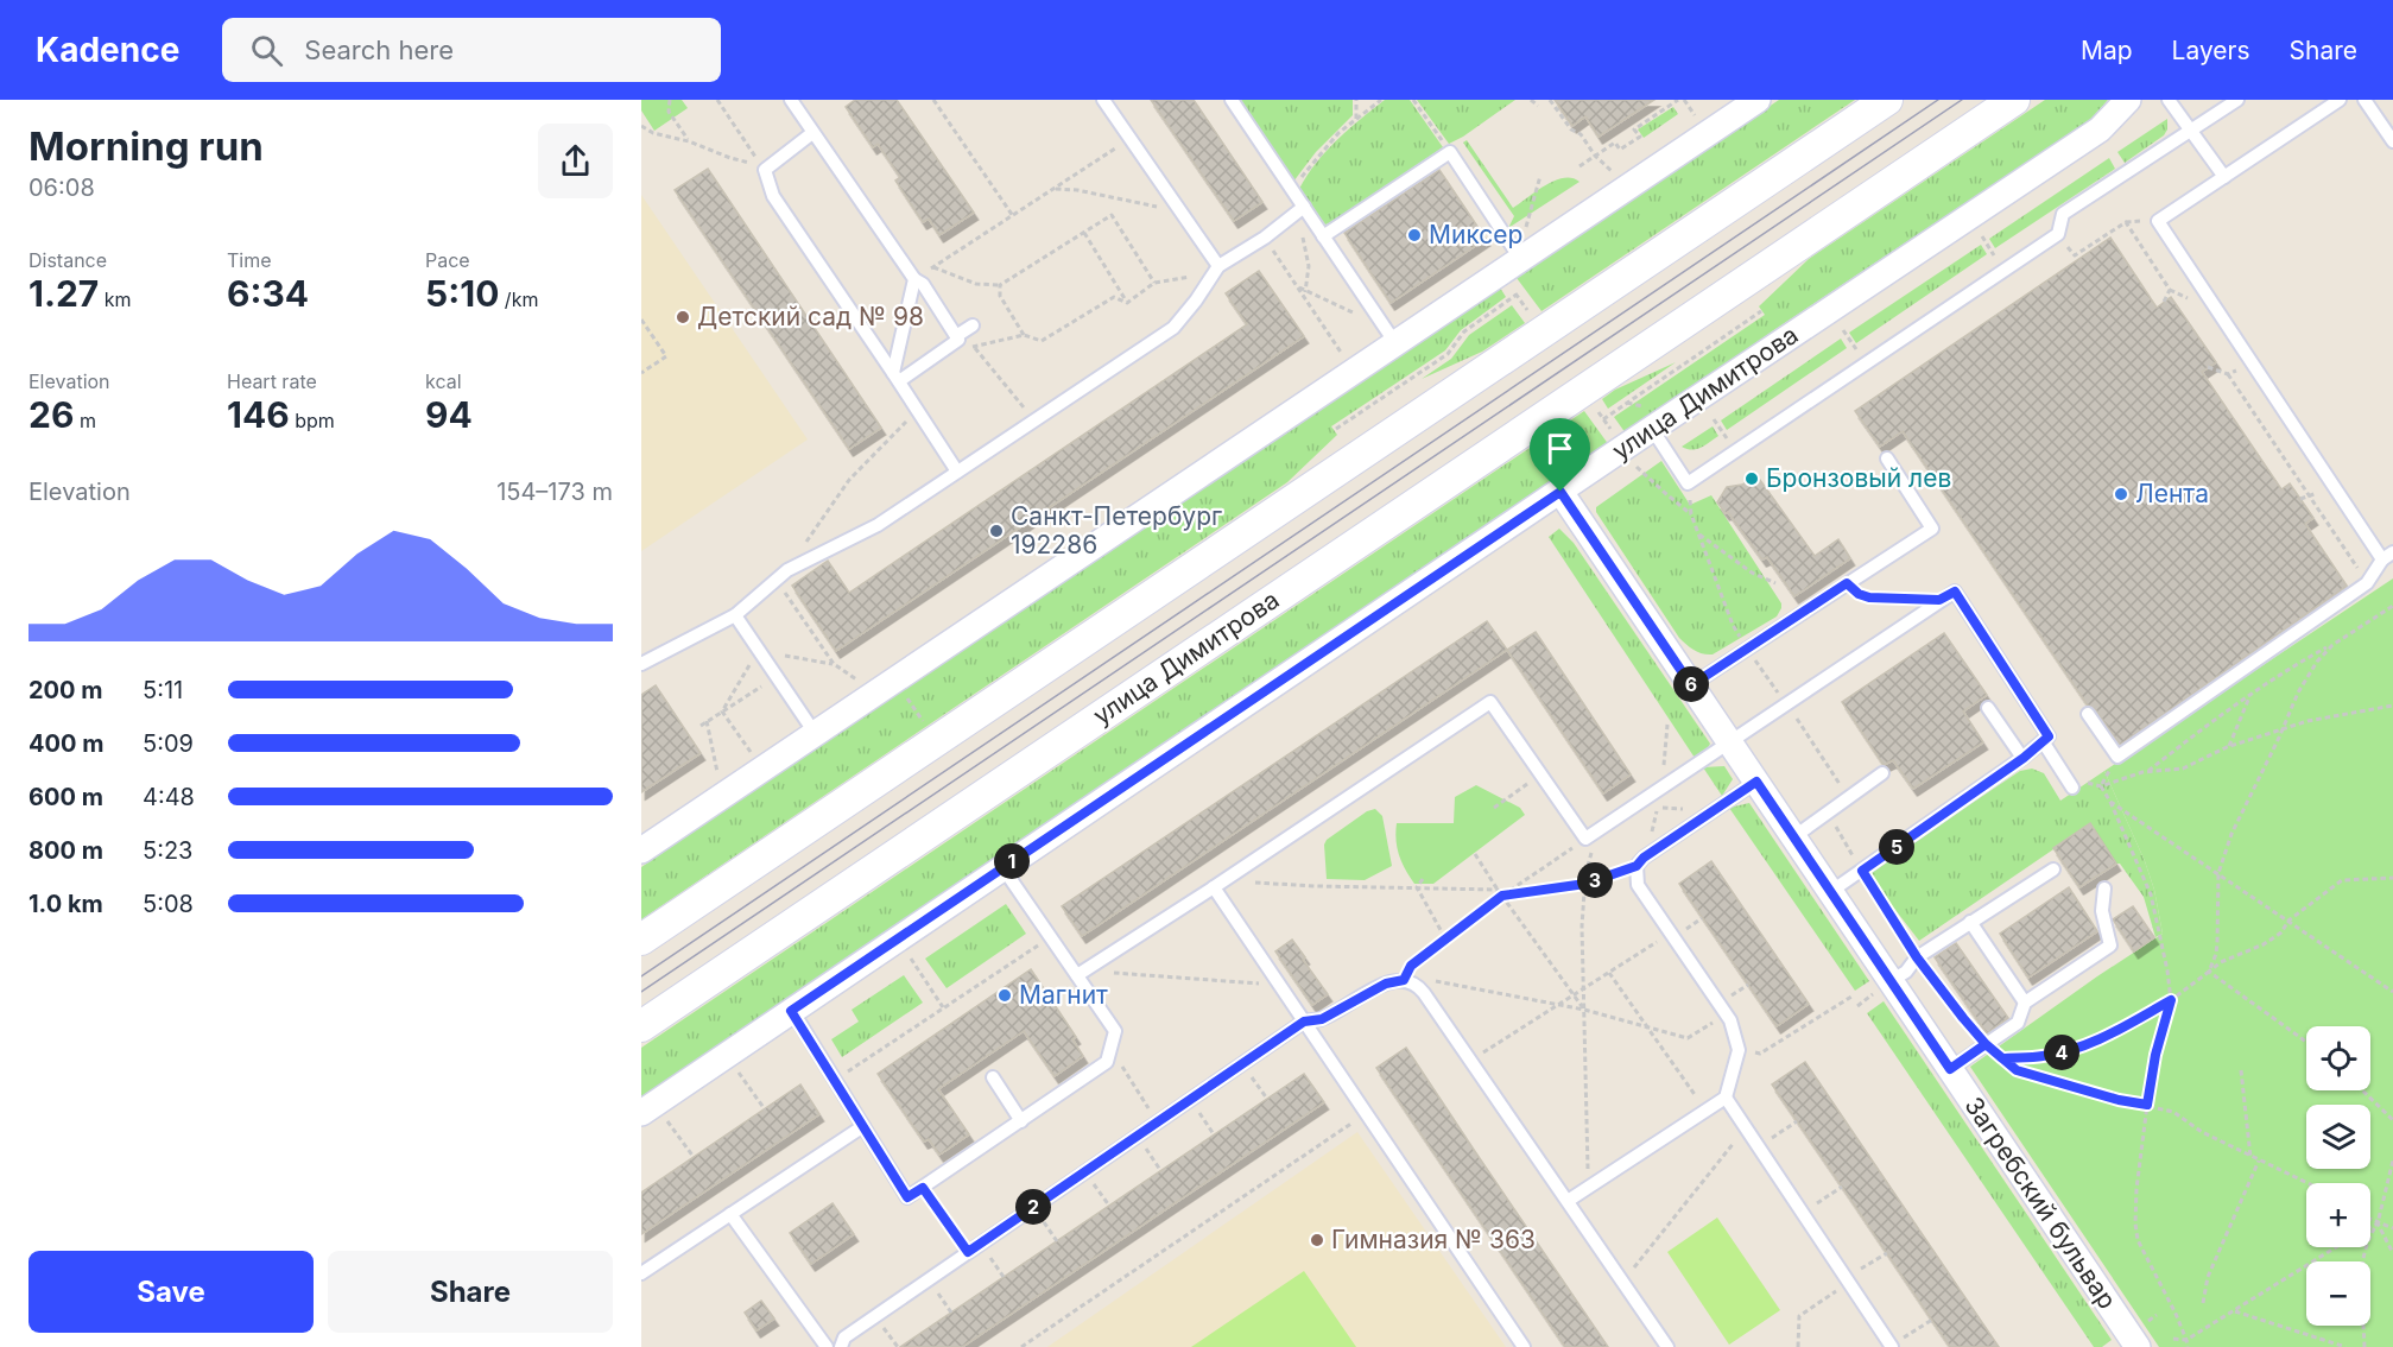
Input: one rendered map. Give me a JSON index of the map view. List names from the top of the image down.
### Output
{
  "streets": {
    "street": ["улица Димитрова", "Загребский бульвар"]
  },
  "crossings": [
    ["улица Димитрова", "Загребский бульвар"]
  ],
  "places": [
    "Миксер",
    "Детский сад № 98",
    "Бронзовый лев",
    "Лента",
    "Санкт-Петербург 192286",
    "Магнит",
    "Гимназия № 363"
  ],
  "page": {
    "header": "Kadence",
    "search": "Search here",
    "nav": ["Map", "Layers", "Share"],
    "heading": ["Morning run", "06:08"],
    "stats": [
      ["Distance", "1.27 km"],
      ["Time", "6:34"],
      ["Pace", "5:10 /km"],
      ["Elevation", "26 m"],
      ["Heart rate", "146 bpm"],
      ["kcal", "94"]
    ],
    "chart": ["Elevation", "154–173 m"],
    "list": [
      {
        "name": "200 m",
        "note": "5:11"
      },
      {
        "name": "400 m",
        "note": "5:09"
      },
      {
        "name": "600 m",
        "note": "4:48"
      },
      {
        "name": "800 m",
        "note": "5:23"
      },
      {
        "name": "1.0 km",
        "note": "5:08"
      }
    ],
    "pins": [
      "6",
      "5",
      "1",
      "3",
      "4",
      "2"
    ],
    "map_buttons": ["+", "−"],
    "buttons": ["Save", "Share"]
  }
}
